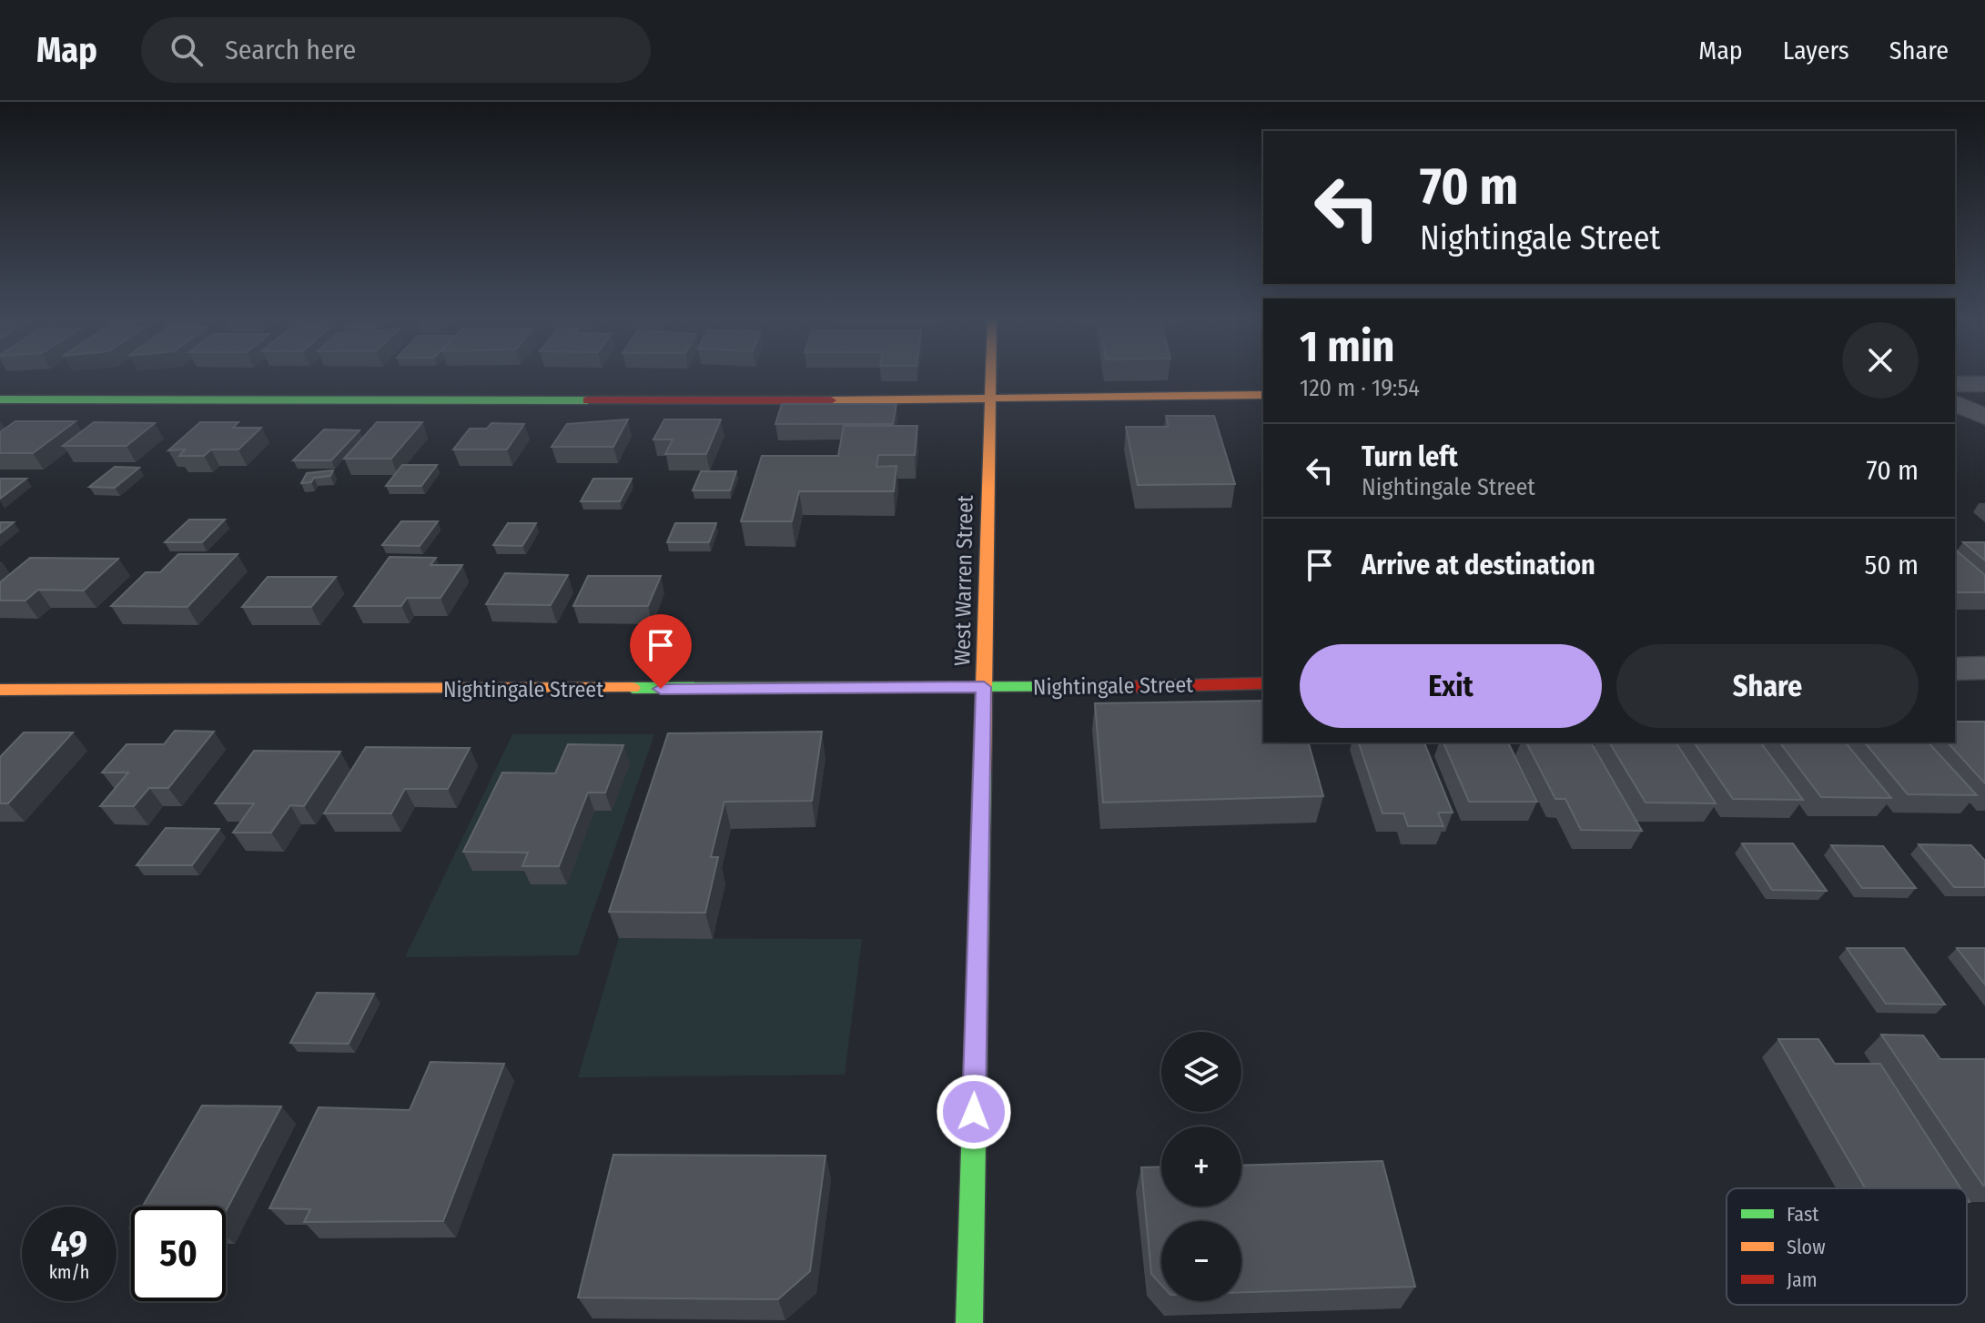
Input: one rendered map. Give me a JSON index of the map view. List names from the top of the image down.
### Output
{
  "streets": {
    "street": ["West Warren Street", "Nightingale Street"]
  },
  "crossings": [
    ["West Warren Street", "Nightingale Street"]
  ],
  "legend": ["Fast", "Slow", "Jam"],
  "page": {
    "header": "Map",
    "search": "Search here",
    "nav": ["Map", "Layers", "Share"],
    "turn": ["70 m", "Nightingale Street"],
    "heading": ["1 min", "120 m · 19:54"],
    "list": [
      {
        "name": "Turn left",
        "note": "Nightingale Street",
        "value": "70 m"
      },
      {
        "name": "Arrive at destination",
        "value": "50 m"
      }
    ],
    "buttons": ["Exit", "Share"],
    "map_buttons": ["+", "−"],
    "speed": "49 km/h",
    "limit": "50"
  }
}
